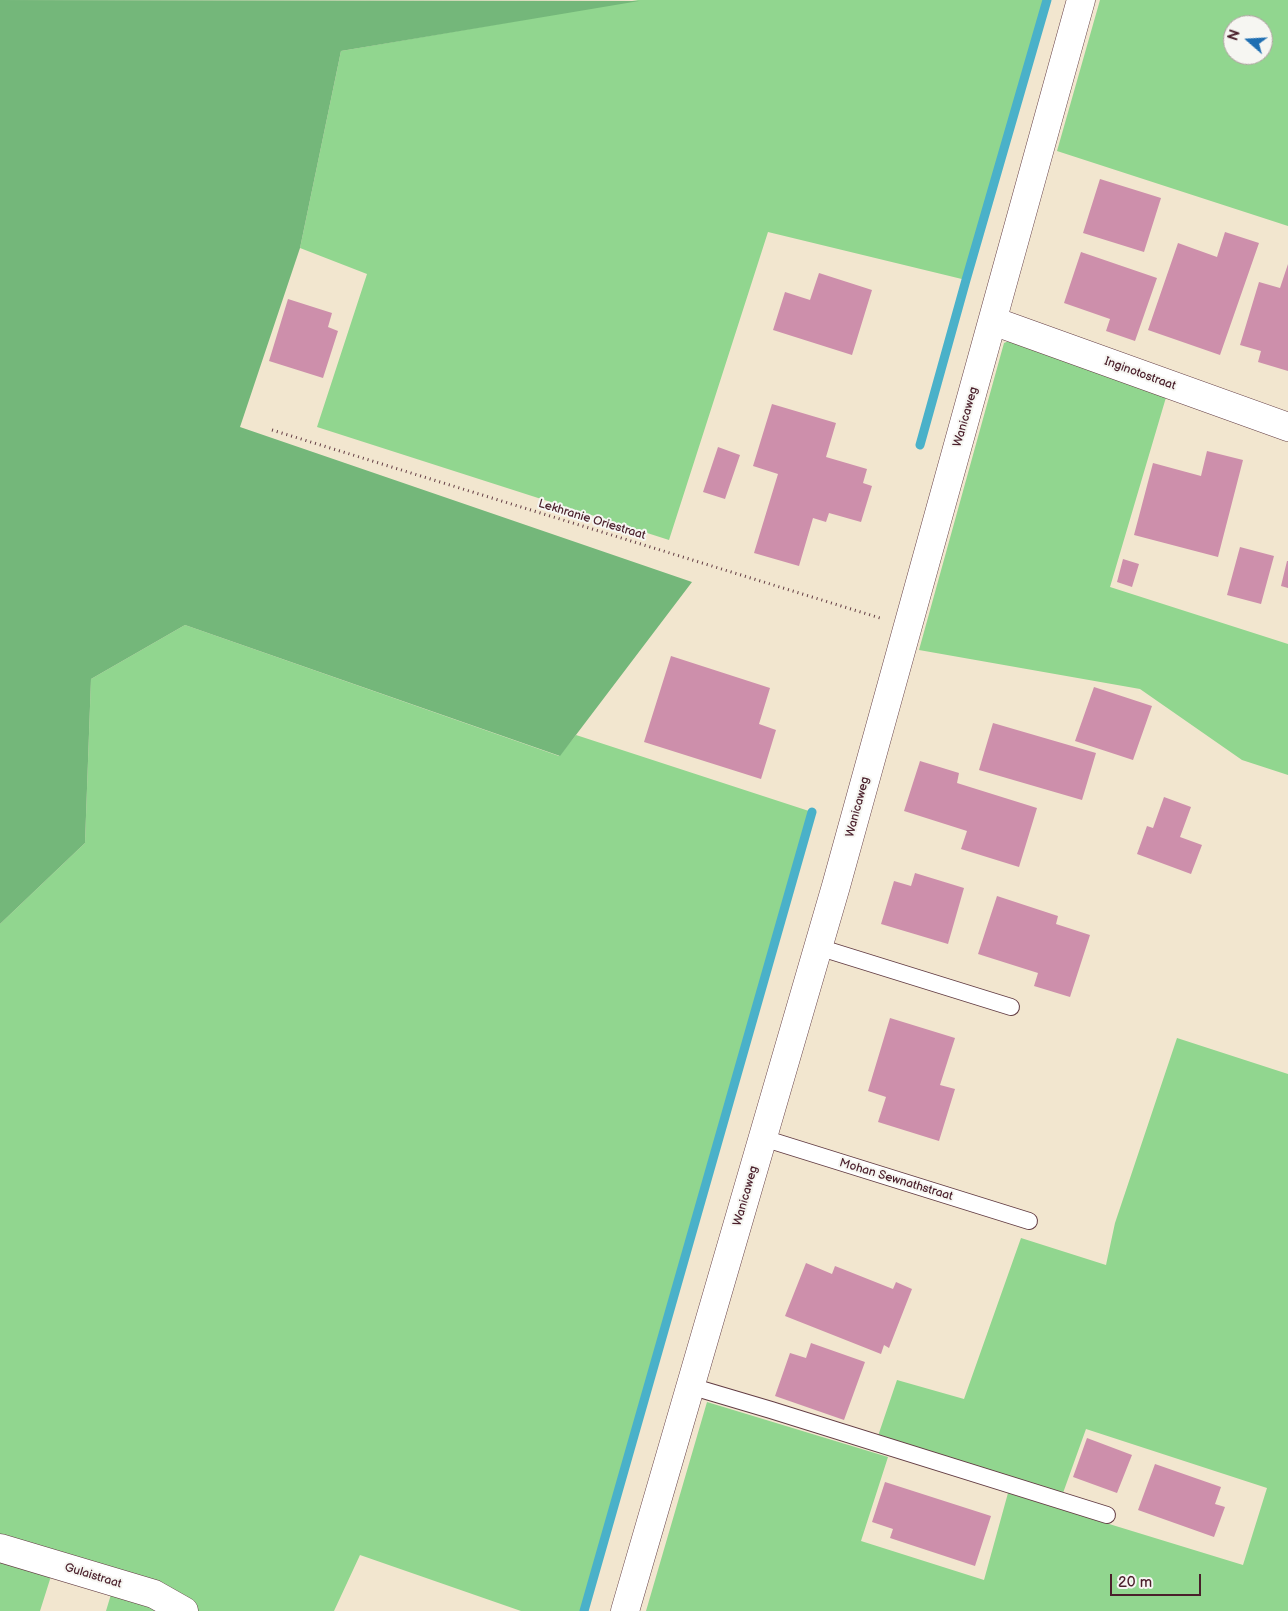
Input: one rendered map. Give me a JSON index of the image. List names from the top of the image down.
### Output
{
  "streets": {
    "street": ["Inginotostraat", "Wanicaweg", "Gulaistraat"],
    "lane": ["Mohan Sewnathstraat"],
    "path": ["Lekhranie Oriestraat"]
  },
  "crossings": [
    ["Inginotostraat", "Wanicaweg"],
    ["Wanicaweg", "Lekhranie Oriestraat"],
    ["Wanicaweg", "Mohan Sewnathstraat"]
  ],
  "scale_bar": "20 m",
  "north": "left"
}
